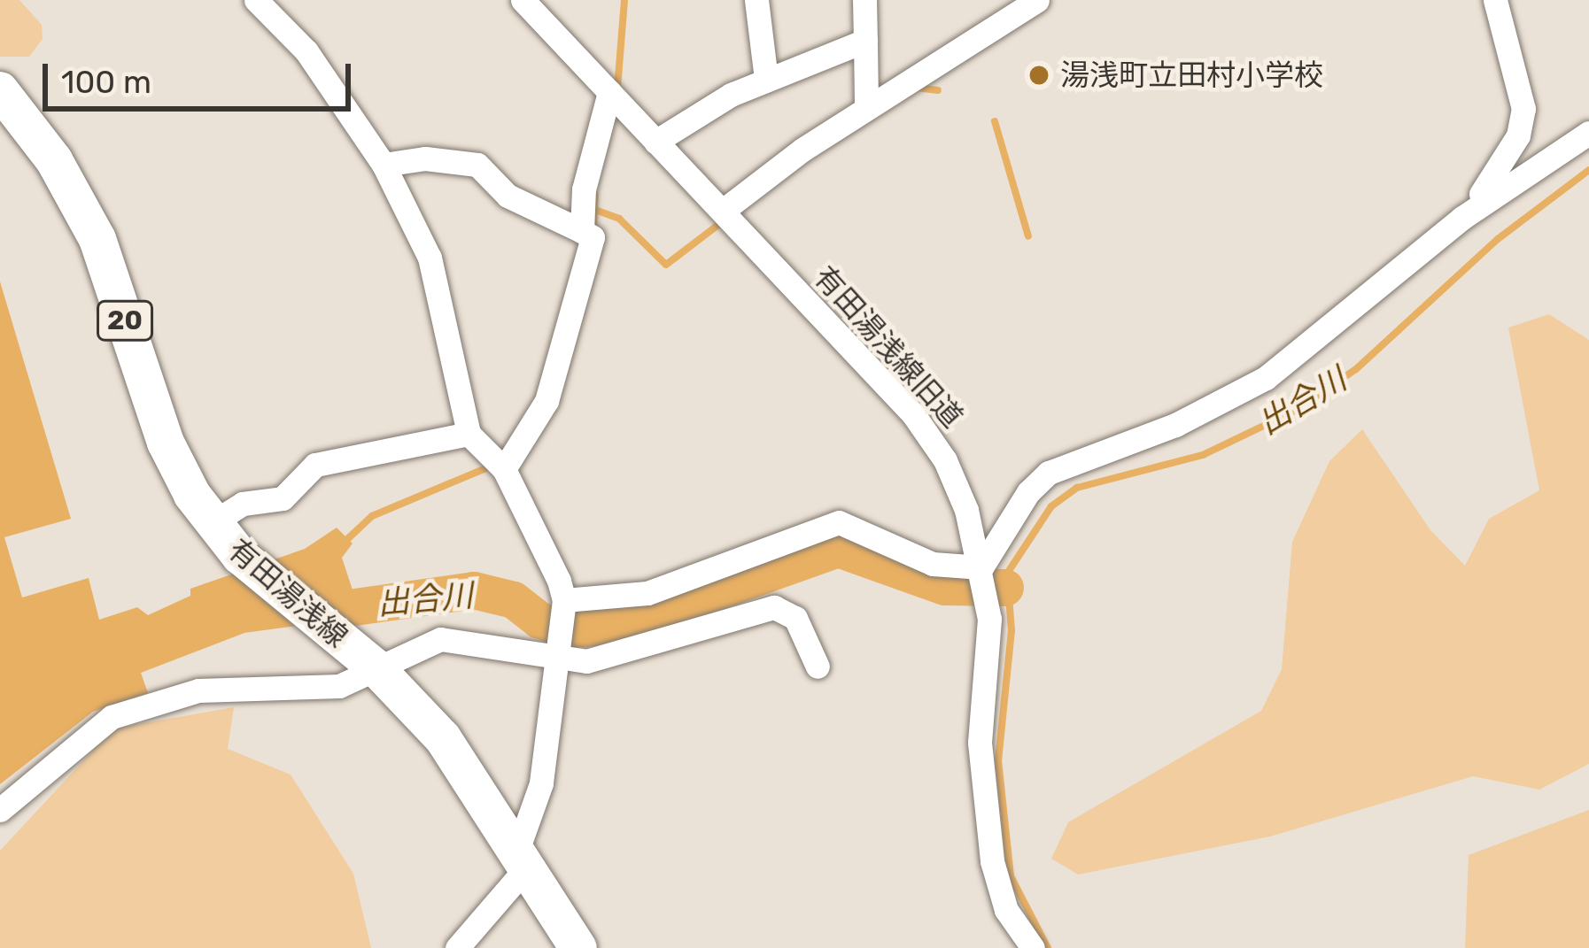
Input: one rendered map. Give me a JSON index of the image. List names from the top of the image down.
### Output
{
  "streets": {
    "main road": ["20", "有田湯浅線"],
    "street": ["有田湯浅線旧道"]
  },
  "water": ["出合川"],
  "places": ["湯浅町立田村小学校"],
  "scale_bar": "100 m"
}
